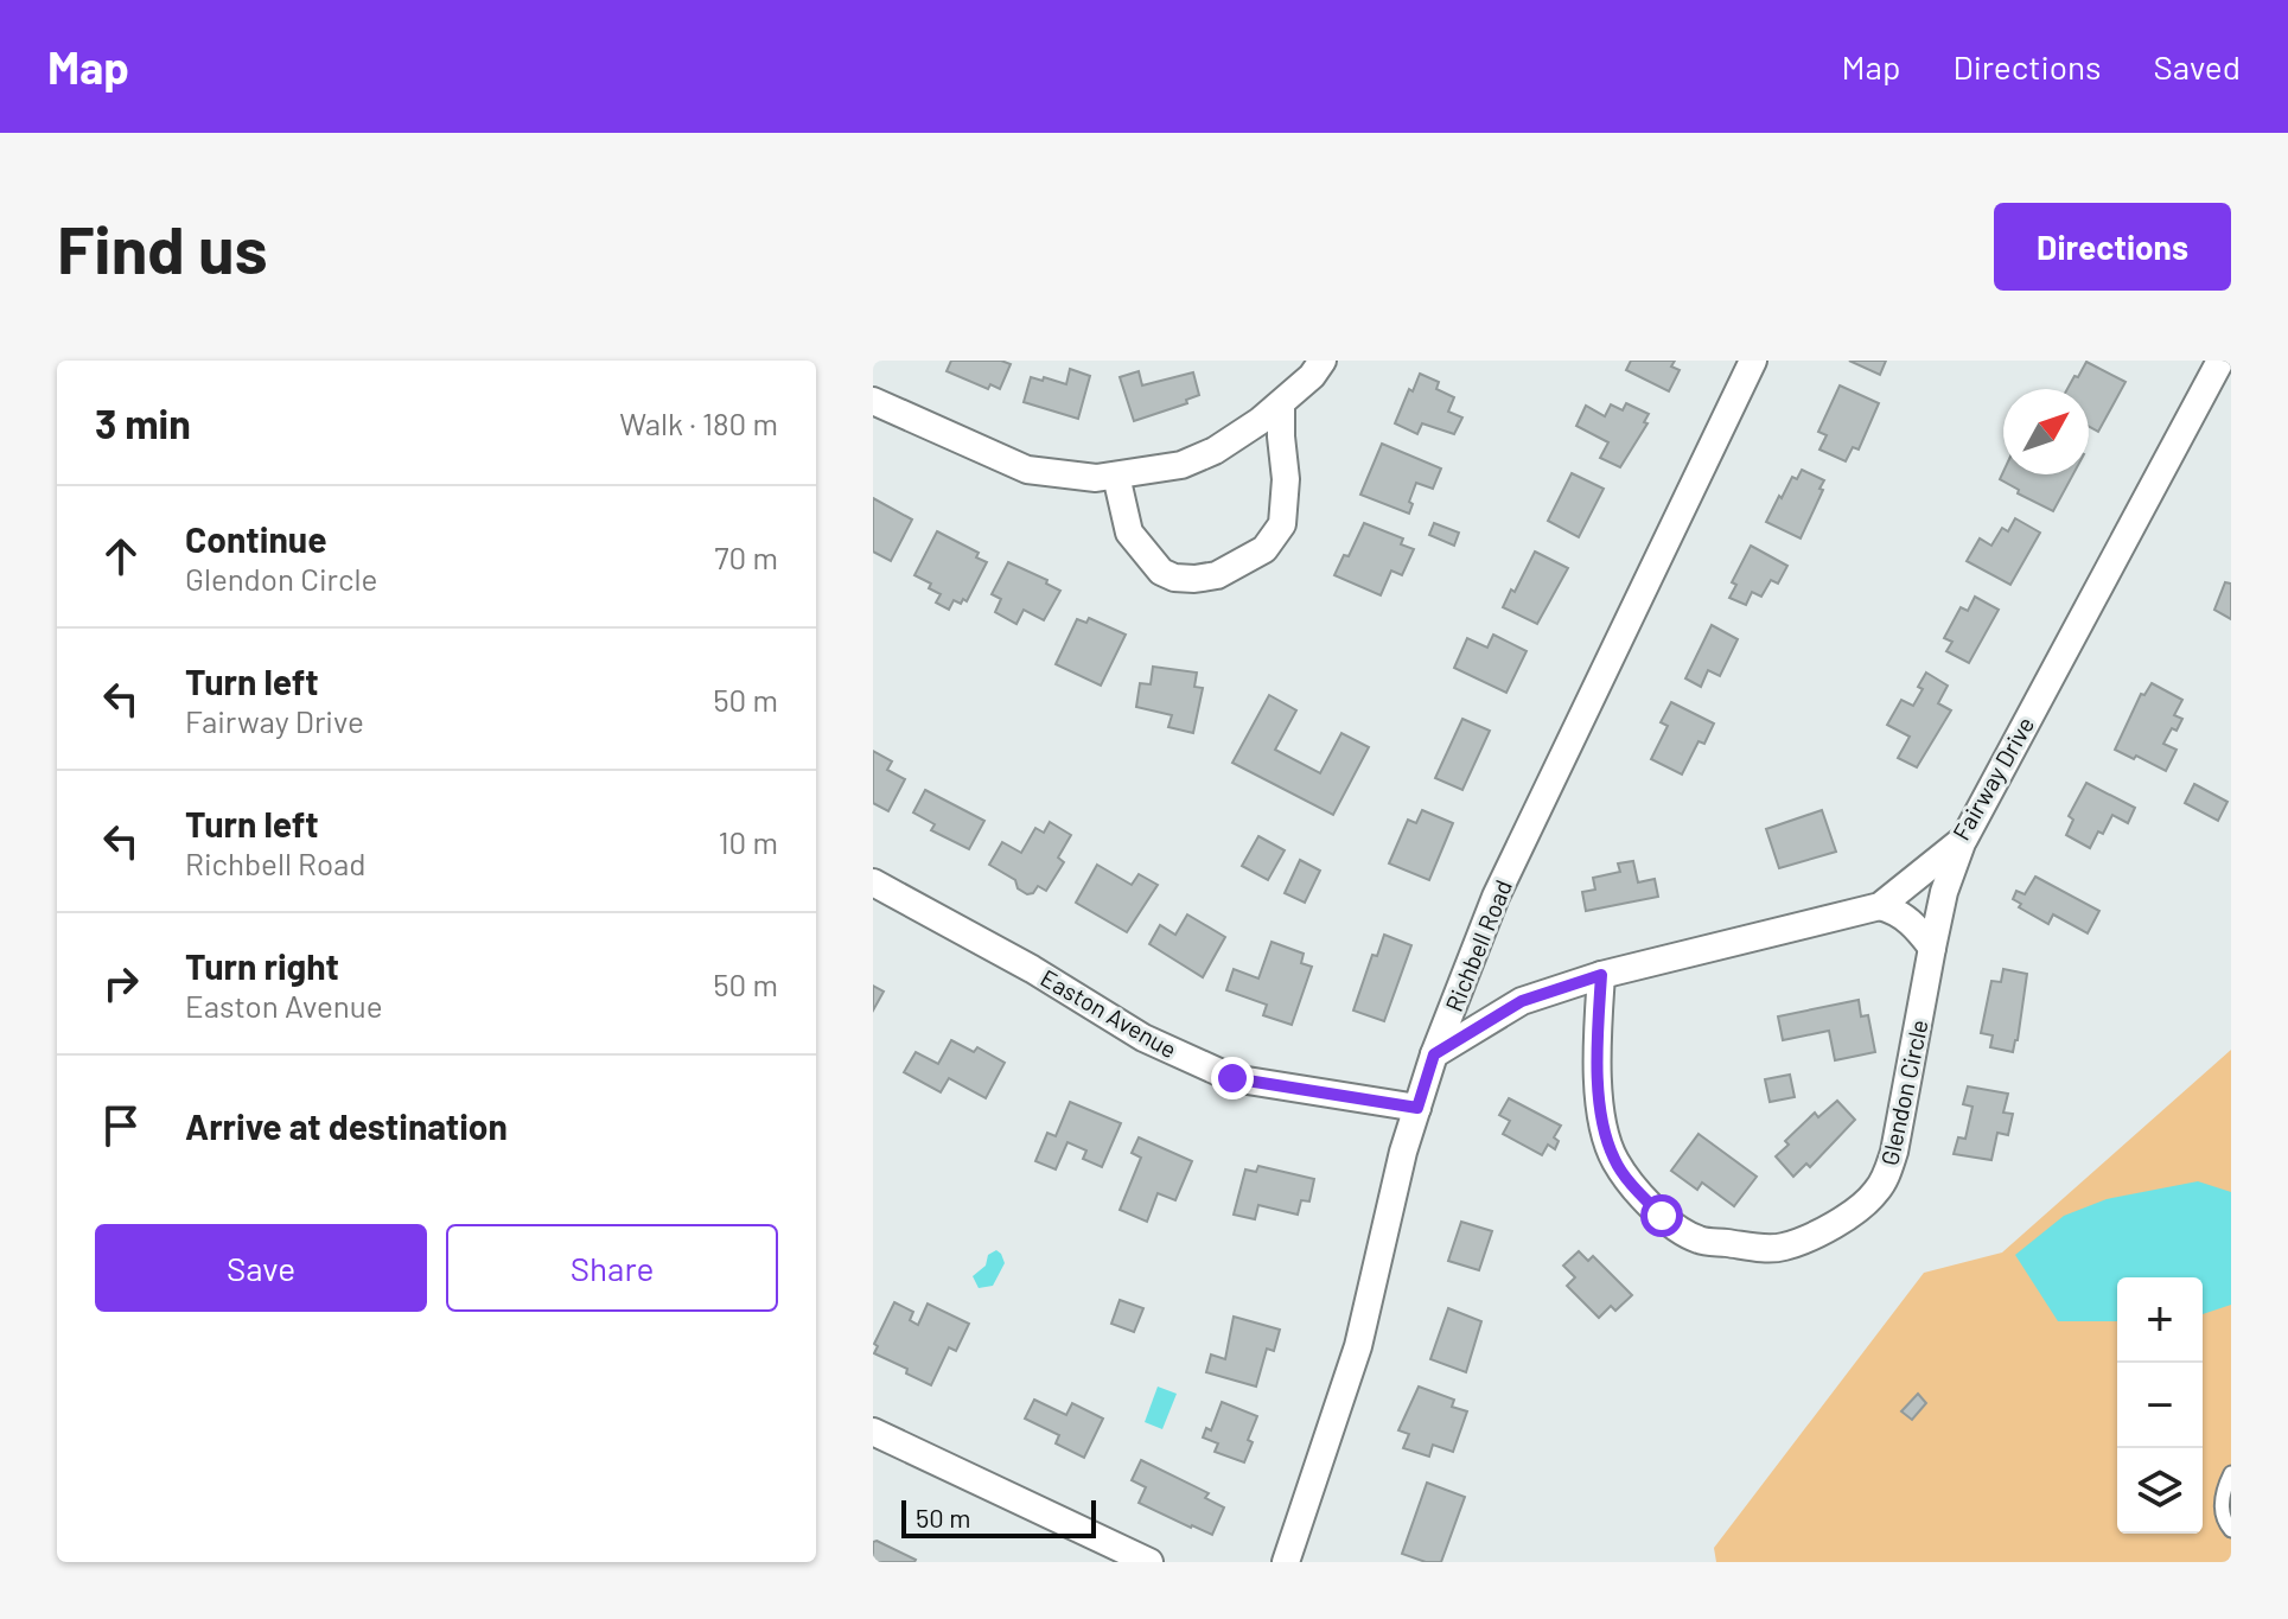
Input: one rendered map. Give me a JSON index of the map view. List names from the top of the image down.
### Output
{
  "streets": {
    "street": [
      "Fairway Drive",
      "Richbell Road",
      "Easton Avenue",
      "Glendon Circle"
    ]
  },
  "crossings": [
    ["Fairway Drive", "Richbell Road"],
    ["Fairway Drive", "Glendon Circle"],
    ["Richbell Road", "Easton Avenue"]
  ],
  "scale_bar": "50 m",
  "north": "top right",
  "page": {
    "header": "Map",
    "nav": ["Map", "Directions", "Saved"],
    "buttons": [
      "Directions",
      ["Save", "Share"]
    ],
    "title": "Find us",
    "heading": ["3 min", "Walk · 180 m"],
    "list": [
      ["Continue", "Glendon Circle", "70 m"],
      ["Turn left", "Fairway Drive", "50 m"],
      ["Turn left", "Richbell Road", "10 m"],
      ["Turn right", "Easton Avenue", "50 m"],
      "Arrive at destination"
    ],
    "map_buttons": ["+", "−"],
    "scale": "50 m"
  }
}
